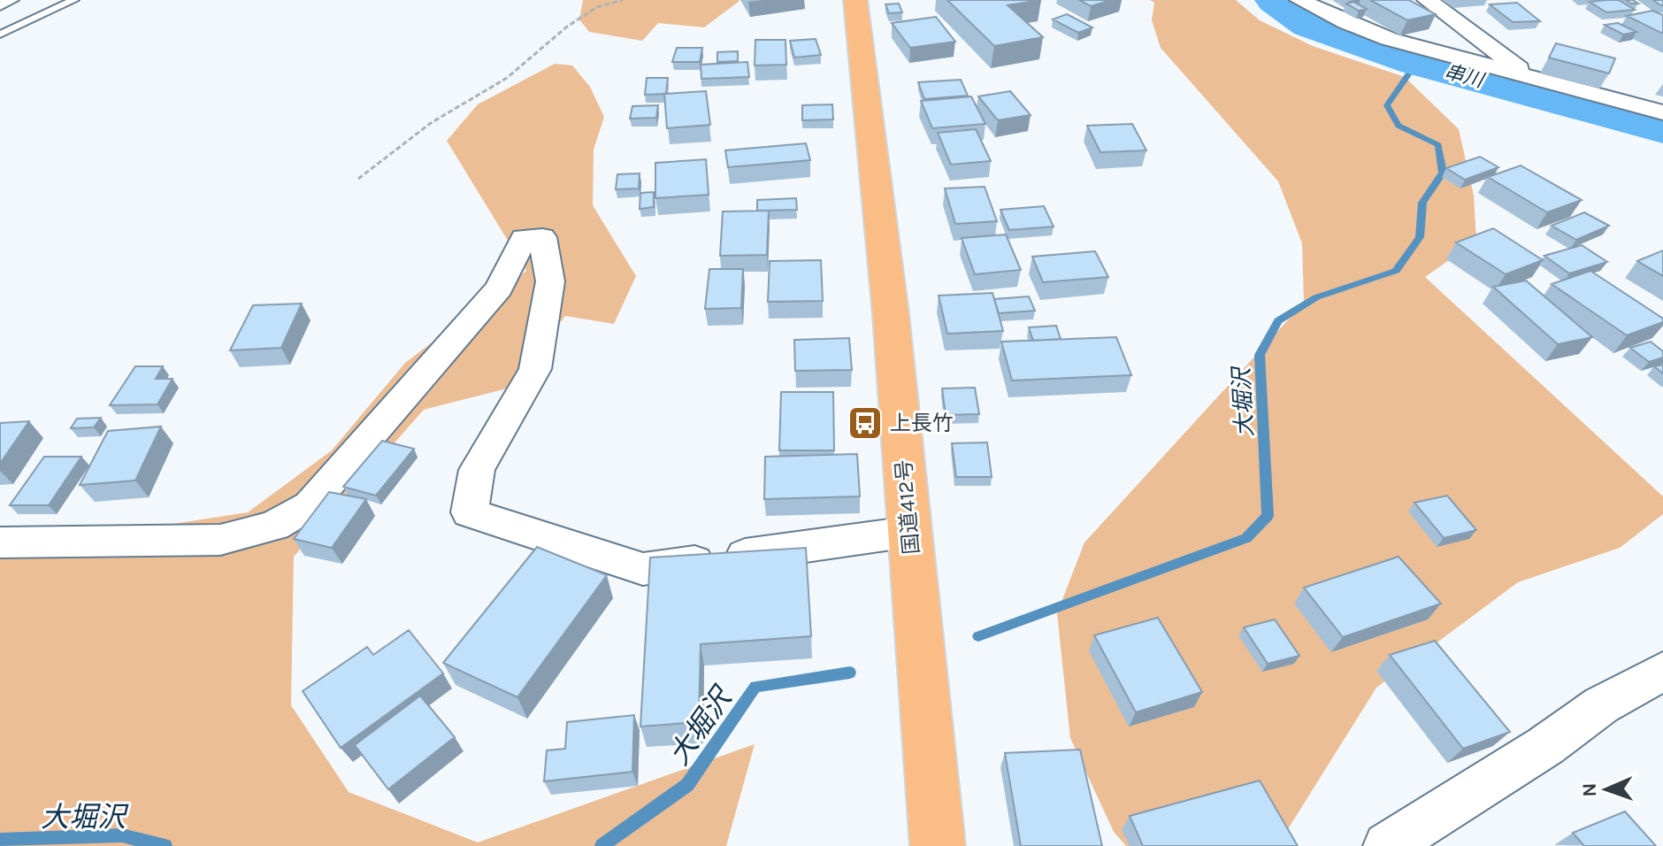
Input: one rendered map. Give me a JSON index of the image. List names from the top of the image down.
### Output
{
  "streets": {
    "highway": ["国道412号"]
  },
  "water": ["串川", "大堀沢"],
  "places": {
    "bus stop": ["上長竹"]
  },
  "north": "left"
}
